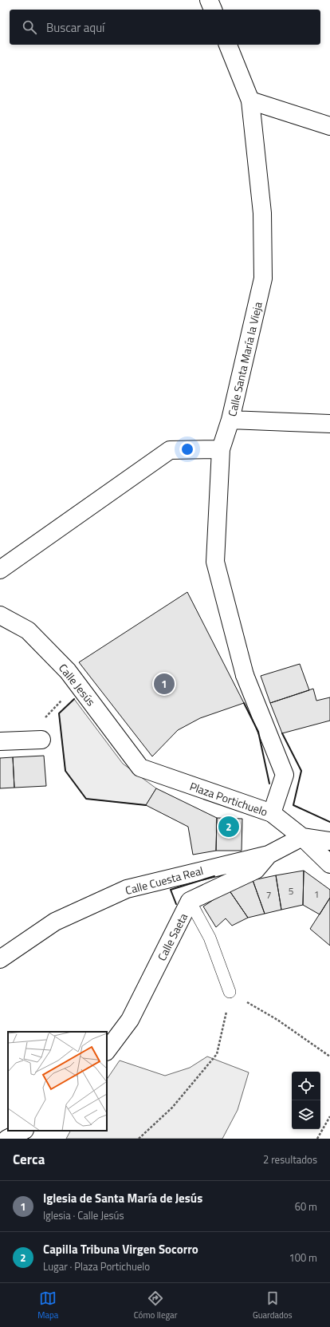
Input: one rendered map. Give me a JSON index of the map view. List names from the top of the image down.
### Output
{
  "streets": {
    "street": [
      "Calle Santa María la Vieja",
      "Calle Jesús",
      "Plaza Portichuelo",
      "Calle Cuesta Real",
      "Calle Saeta"
    ]
  },
  "crossings": [
    ["Calle Santa María la Vieja", "Plaza Portichuelo"],
    ["Calle Jesús", "Plaza Portichuelo"],
    ["Plaza Portichuelo", "Calle Cuesta Real"],
    ["Calle Cuesta Real", "Calle Saeta"]
  ],
  "house_numbers": ["5", "1", "7"],
  "page": {
    "search": "Buscar aquí",
    "pins": ["1", "2"],
    "heading": ["Cerca", "2 resultados"],
    "list": [
      {
        "mark": "1",
        "name": "Iglesia de Santa María de Jesús",
        "note": "Iglesia · Calle Jesús",
        "value": "60 m"
      },
      {
        "mark": "2",
        "name": "Capilla Tribuna Virgen Socorro",
        "note": "Lugar · Plaza Portichuelo",
        "value": "100 m"
      }
    ],
    "nav": ["Mapa", "Cómo llegar", "Guardados"]
  }
}
